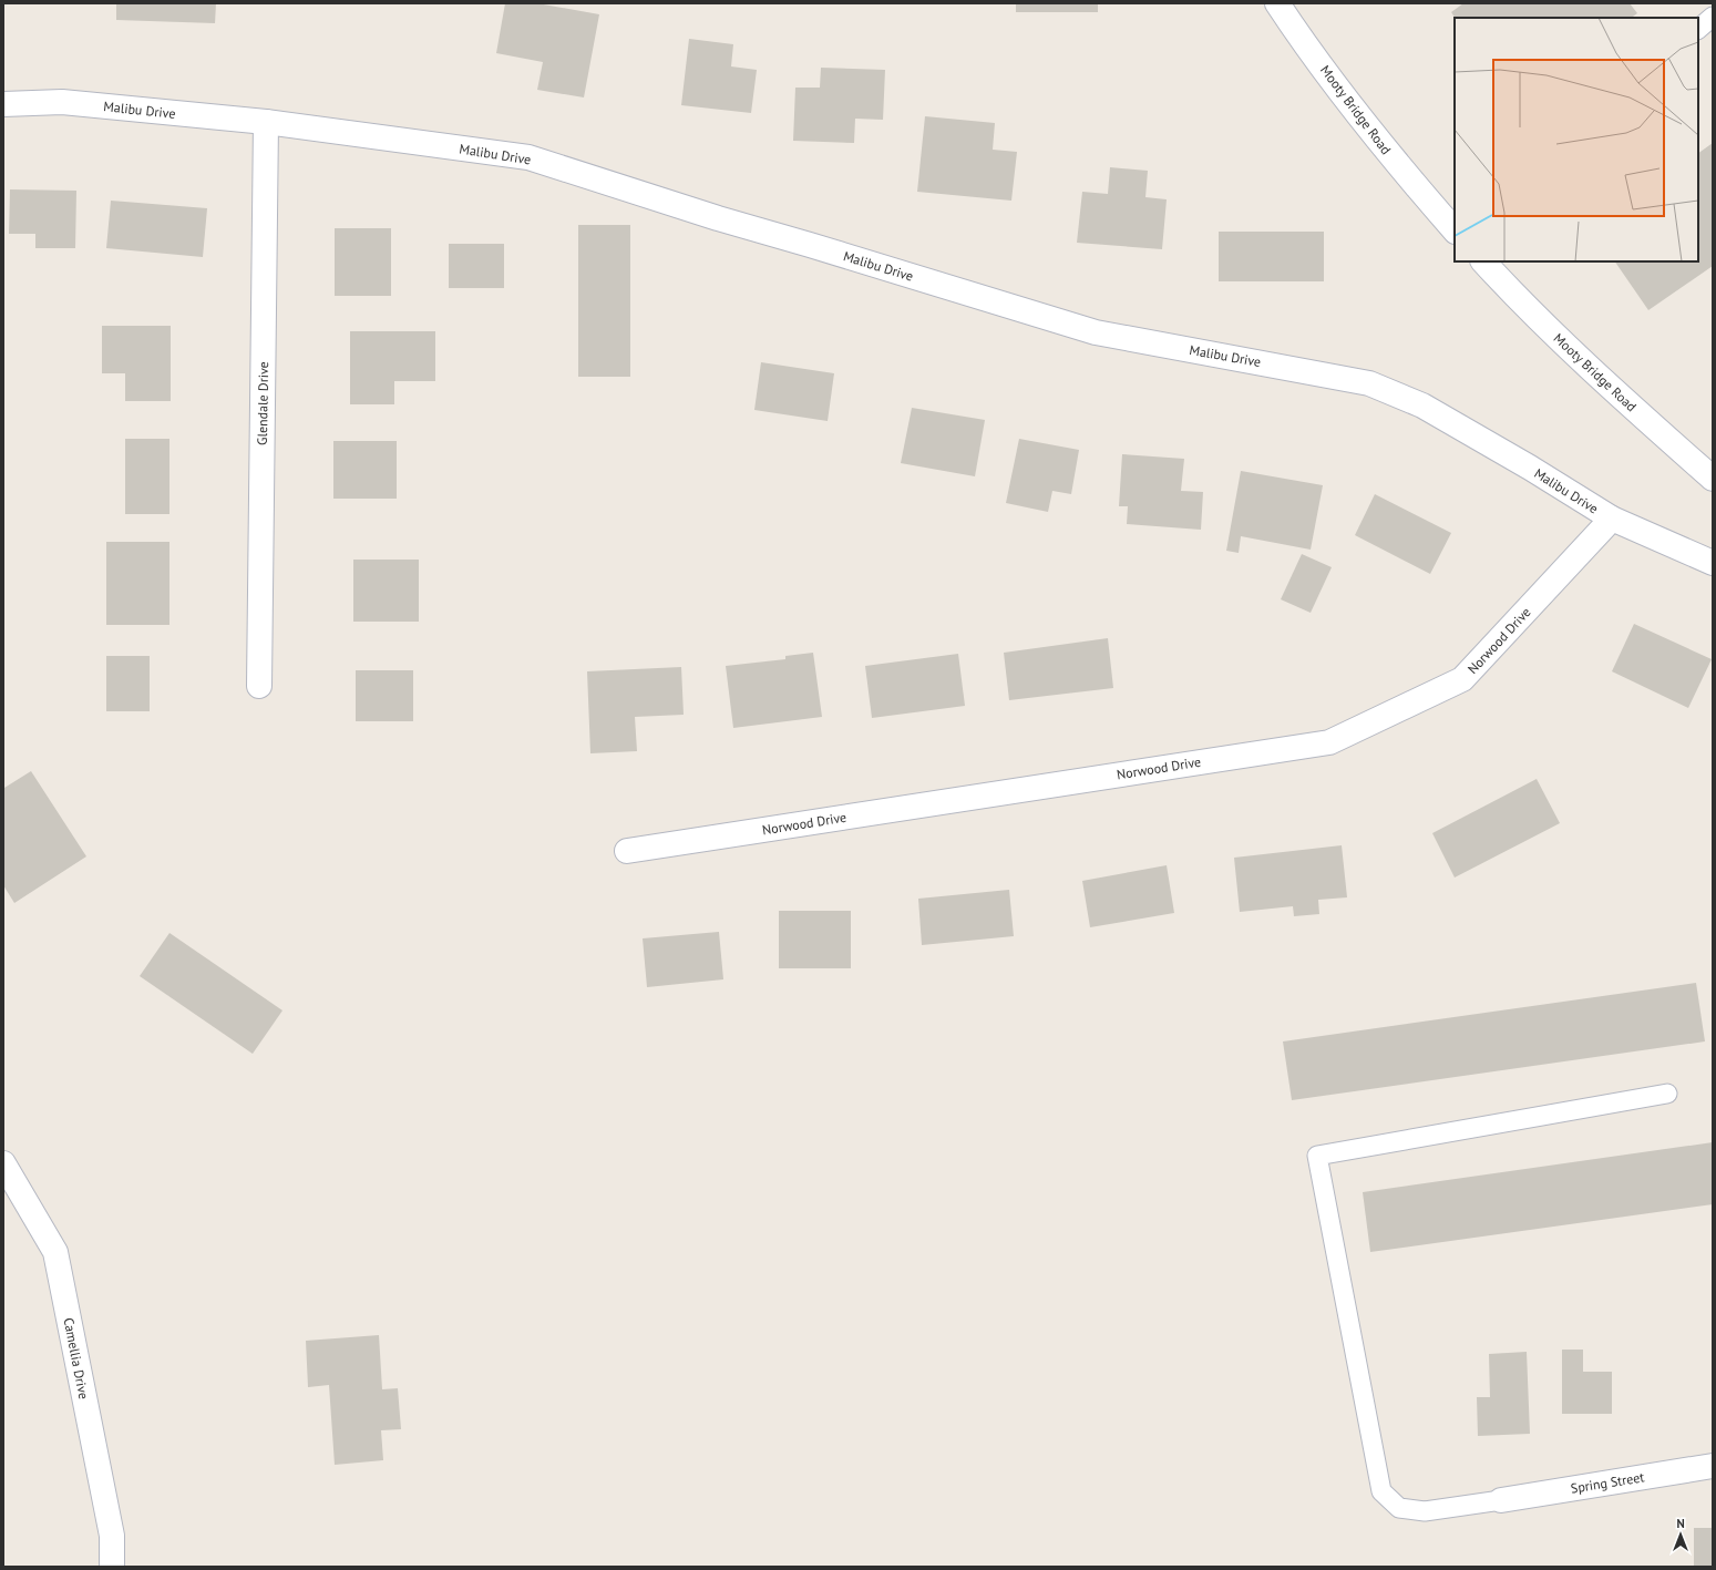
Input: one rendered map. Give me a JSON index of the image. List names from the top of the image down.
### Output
{
  "streets": {
    "street": [
      "Malibu Drive",
      "Mooty Bridge Road",
      "Glendale Drive",
      "Norwood Drive",
      "Camellia Drive",
      "Spring Street"
    ]
  },
  "crossings": [
    ["Malibu Drive", "Glendale Drive"],
    ["Malibu Drive", "Norwood Drive"]
  ],
  "north": "top"
}
